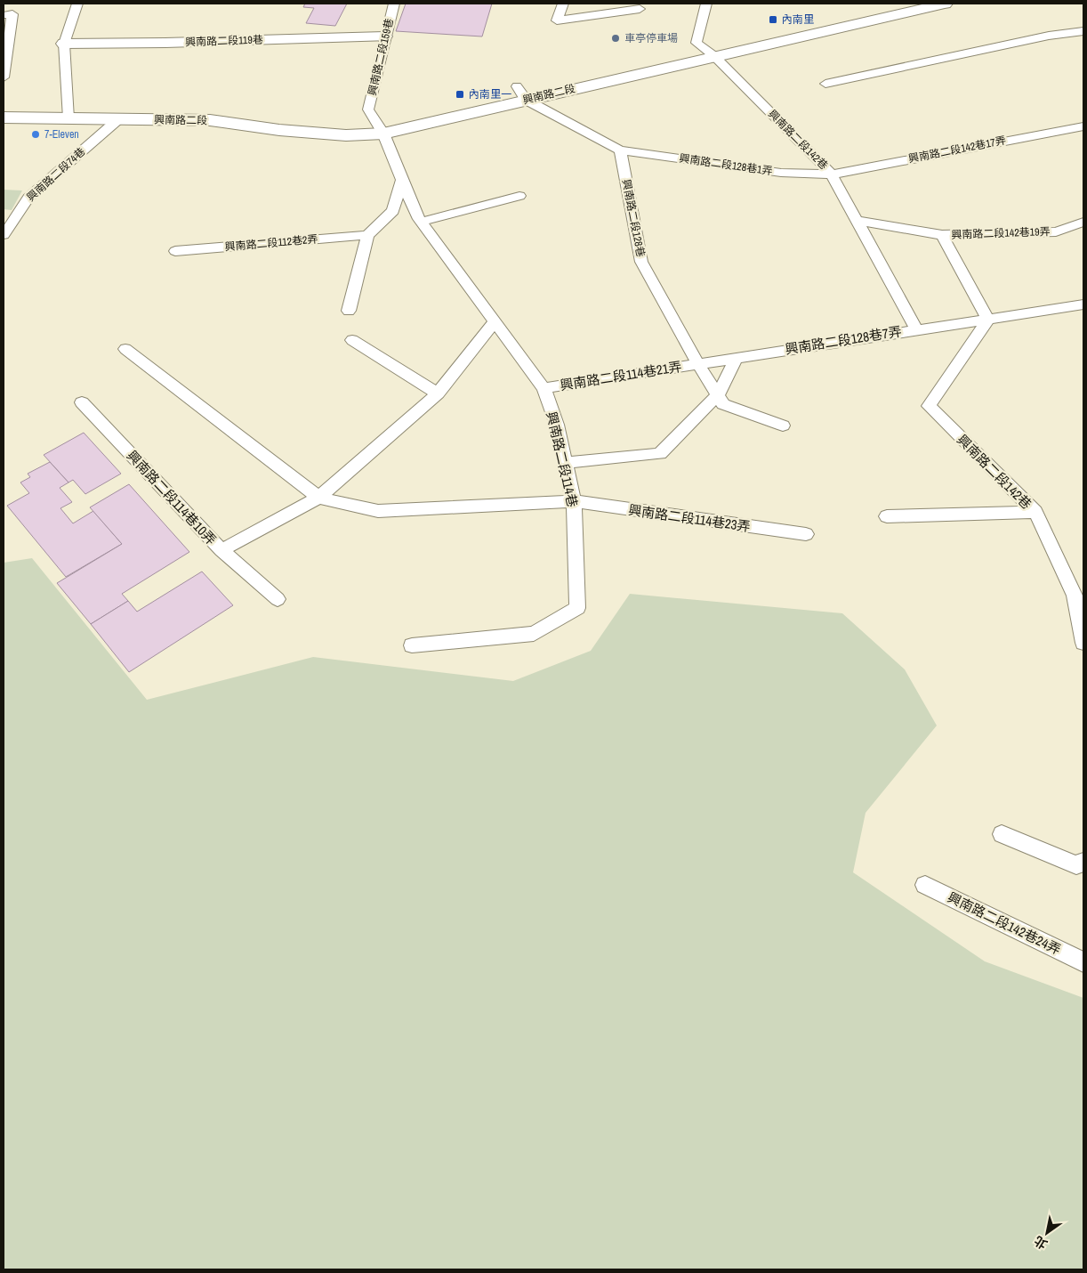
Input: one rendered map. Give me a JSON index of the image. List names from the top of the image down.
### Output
{
  "streets": {
    "street": ["興南路二段119巷", "興南路二段"],
    "lane": [
      "興南路二段159巷",
      "興南路二段142巷",
      "興南路二段142巷17弄",
      "興南路二段128巷1弄",
      "興南路二段74巷",
      "興南路二段128巷",
      "興南路二段142巷19弄",
      "興南路二段112巷2弄",
      "興南路二段128巷7弄",
      "興南路二段114巷21弄",
      "興南路二段114巷",
      "興南路二段114巷10弄",
      "興南路二段114巷23弄",
      "興南路二段142巷24弄"
    ]
  },
  "crossings": [
    ["興南路二段119巷", "興南路二段159巷"],
    ["興南路二段159巷", "興南路二段"],
    ["興南路二段159巷", "興南路二段114巷"],
    ["興南路二段", "興南路二段142巷"],
    ["興南路二段", "興南路二段74巷"],
    ["興南路二段", "興南路二段114巷"],
    ["興南路二段142巷", "興南路二段142巷17弄"],
    ["興南路二段142巷", "興南路二段128巷1弄"],
    ["興南路二段142巷", "興南路二段142巷19弄"],
    ["興南路二段142巷", "興南路二段128巷7弄"],
    ["興南路二段142巷17弄", "興南路二段128巷1弄"],
    ["興南路二段128巷1弄", "興南路二段128巷"],
    ["興南路二段128巷", "興南路二段128巷7弄"],
    ["興南路二段128巷", "興南路二段114巷21弄"],
    ["興南路二段128巷7弄", "興南路二段114巷21弄"],
    ["興南路二段114巷21弄", "興南路二段114巷"],
    ["興南路二段114巷", "興南路二段114巷10弄"],
    ["興南路二段114巷", "興南路二段114巷23弄"],
    ["興南路二段114巷10弄", "興南路二段114巷23弄"]
  ],
  "places": {
    "transit": ["內南里", "內南里一"],
    "other": ["車亭停車場", "7-Eleven"]
  },
  "north": "bottom left"
}
